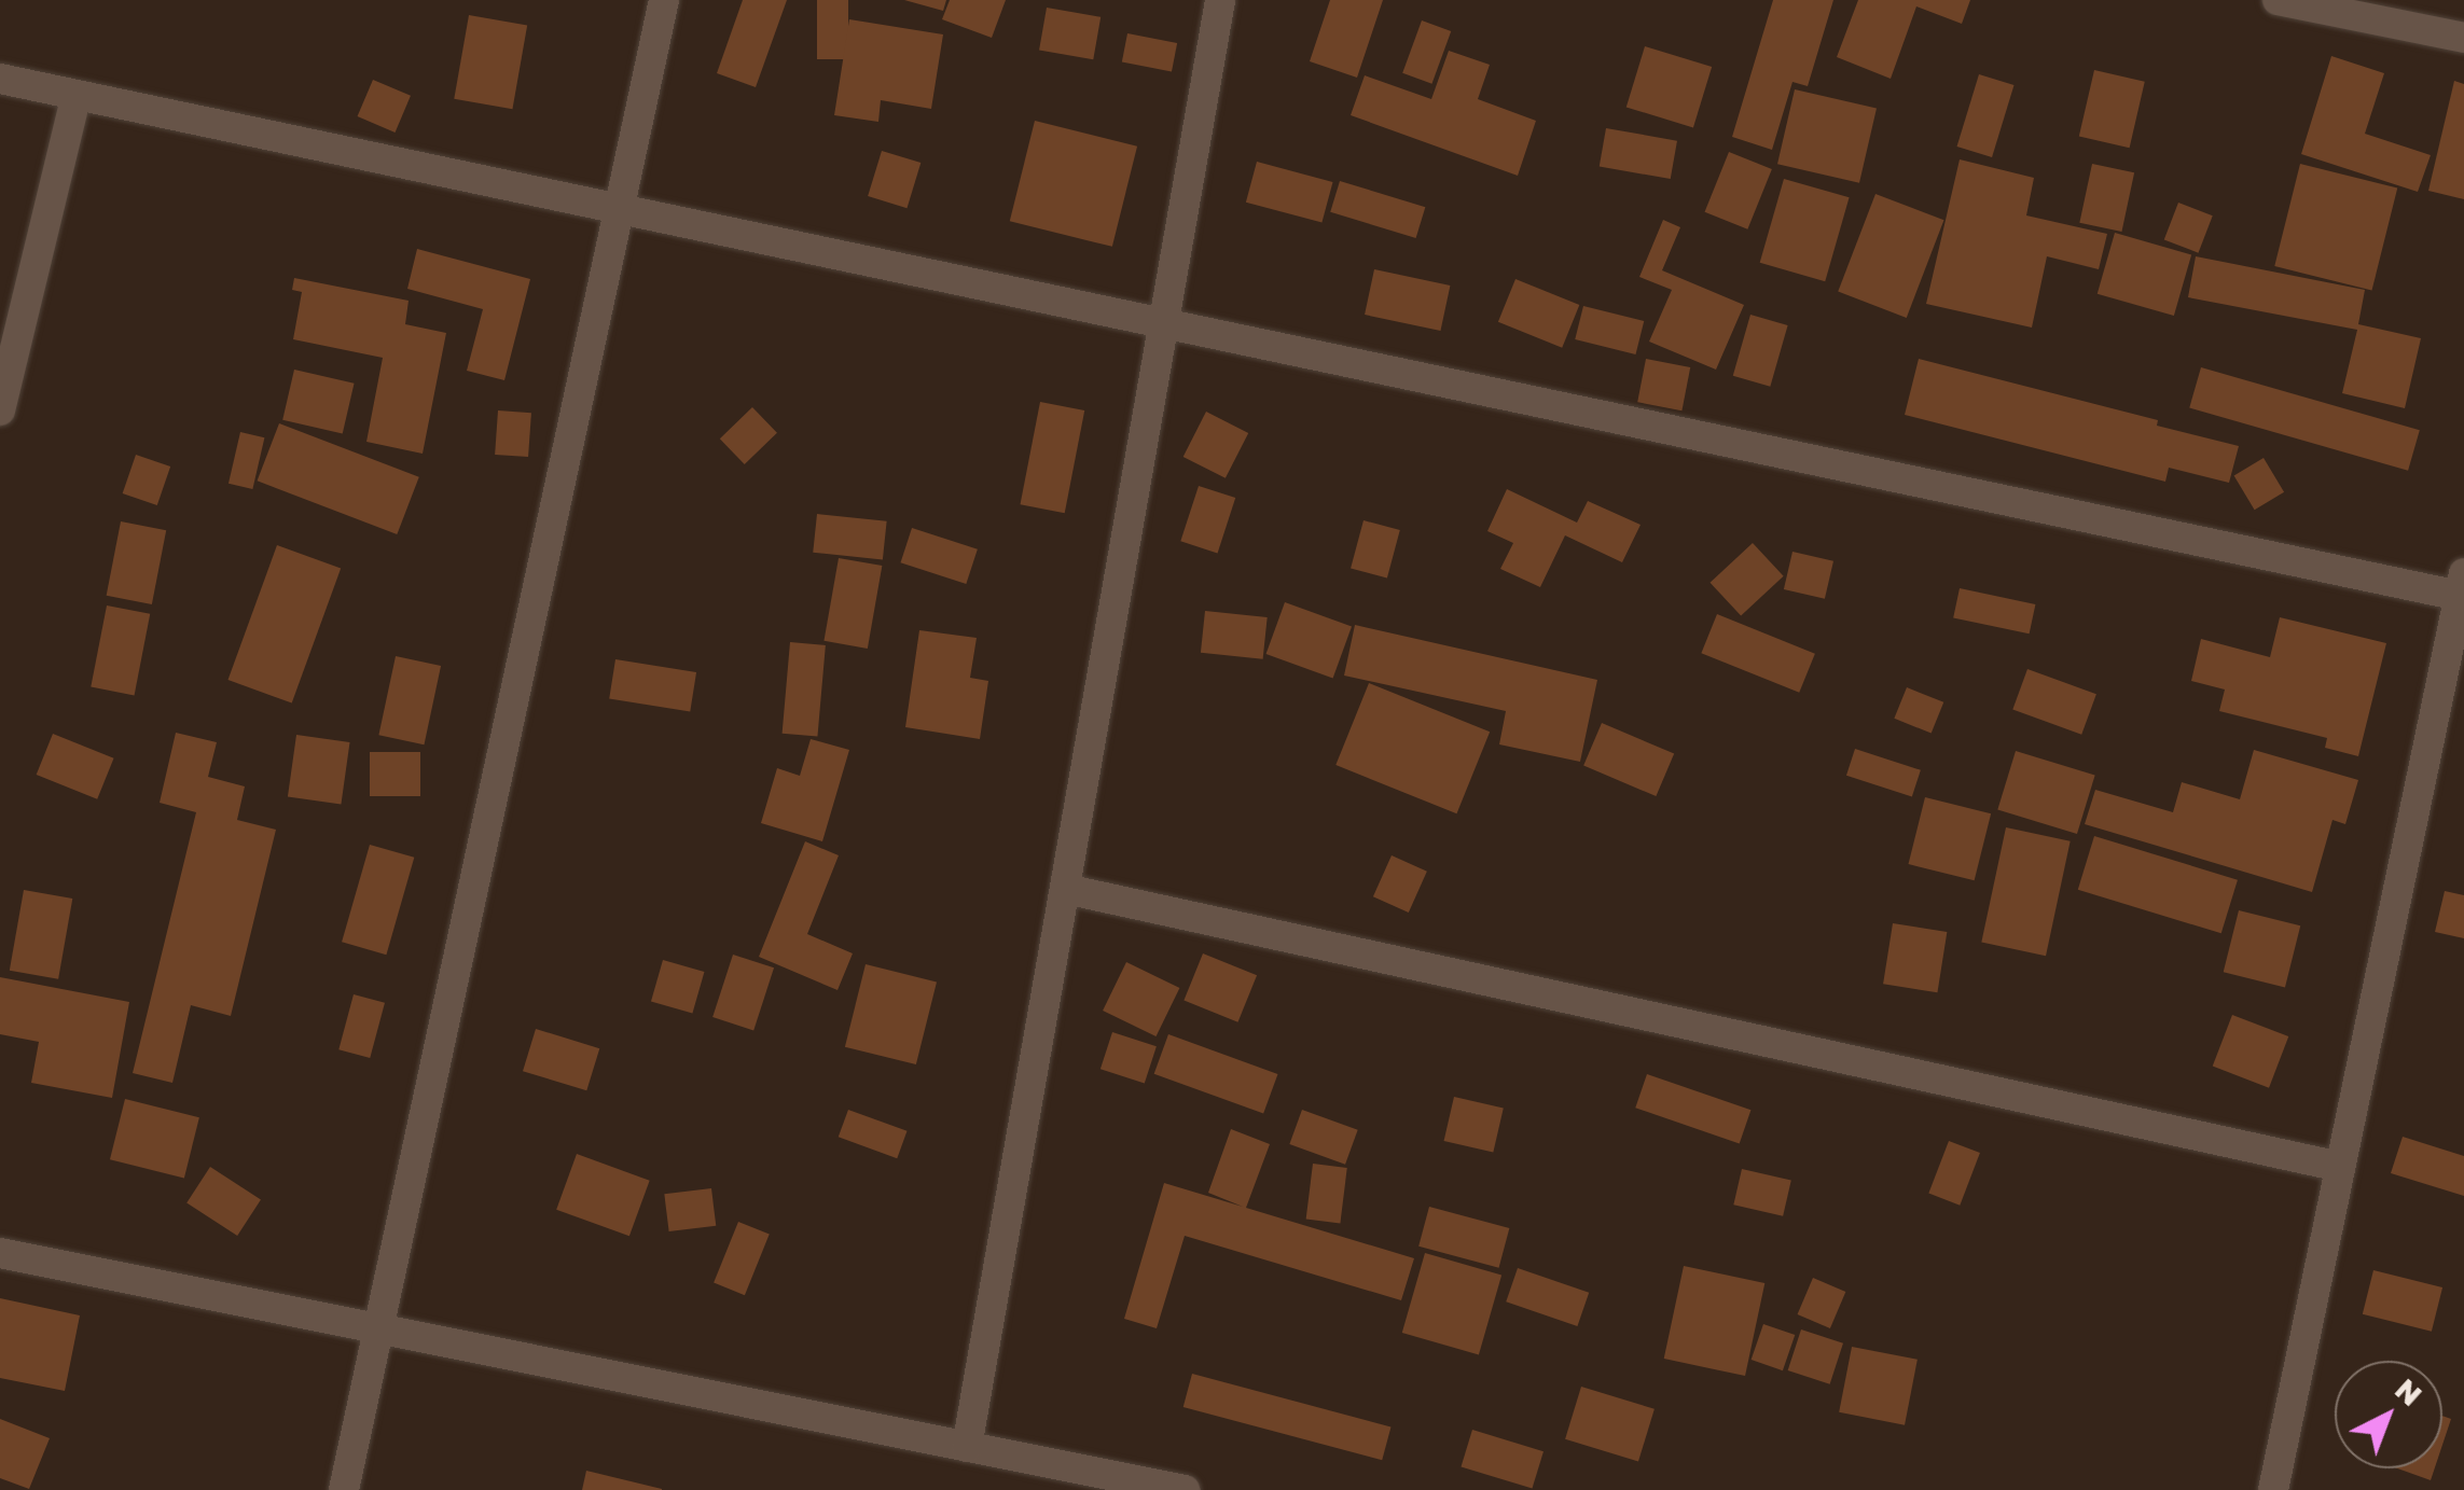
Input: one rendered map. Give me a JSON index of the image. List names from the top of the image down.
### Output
{
  "north": "top right"
}
